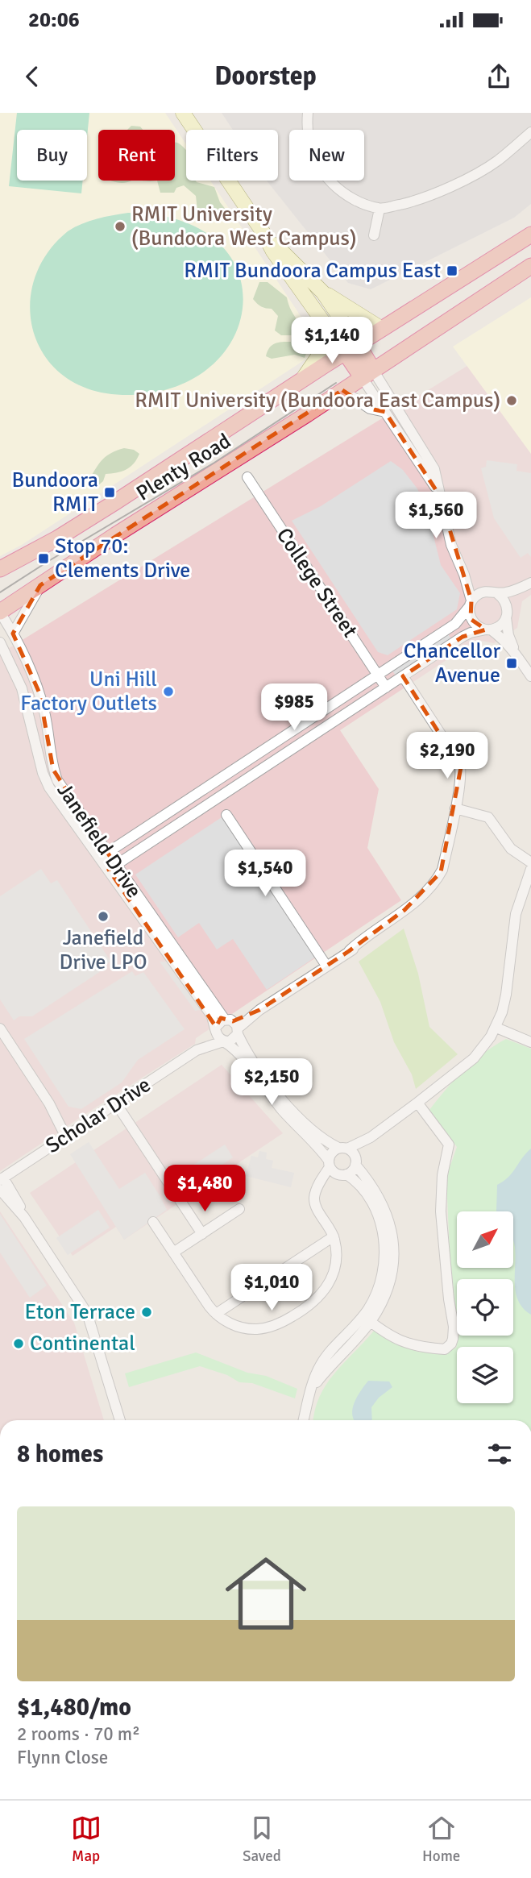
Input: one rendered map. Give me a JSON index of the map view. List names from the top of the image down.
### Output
{
  "streets": {
    "highway": ["Plenty Road"],
    "street": ["College Street", "Janefield Drive", "Scholar Drive"]
  },
  "crossings": [
    ["Plenty Road", "Janefield Drive"],
    ["Janefield Drive", "Scholar Drive"]
  ],
  "places": {
    "other": [
      "RMIT University (Bundoora West Campus)",
      "RMIT University (Bundoora East Campus)",
      "Uni Hill Factory Outlets",
      "Janefield Drive LPO",
      "Eton Terrace",
      "Continental"
    ],
    "transit": [
      "RMIT Bundoora Campus East",
      "Bundoora RMIT",
      "Stop 70: Clements Drive",
      "Chancellor Avenue"
    ]
  },
  "north": "top right",
  "page": {
    "status": "20:06",
    "header": "Doorstep",
    "chip": [
      "Buy",
      "Rent",
      "Filters",
      "New"
    ],
    "price": [
      "$1,140",
      "$1,560",
      "$985",
      "$2,190",
      "$1,540",
      "$2,150",
      "$1,480",
      "$1,010"
    ],
    "heading": "8 homes",
    "list": [
      {
        "name": "$1,480/mo",
        "note": "2 rooms · 70 m² · Flynn Close"
      }
    ],
    "tabs": ["Map", "Saved", "Home"]
  }
}
